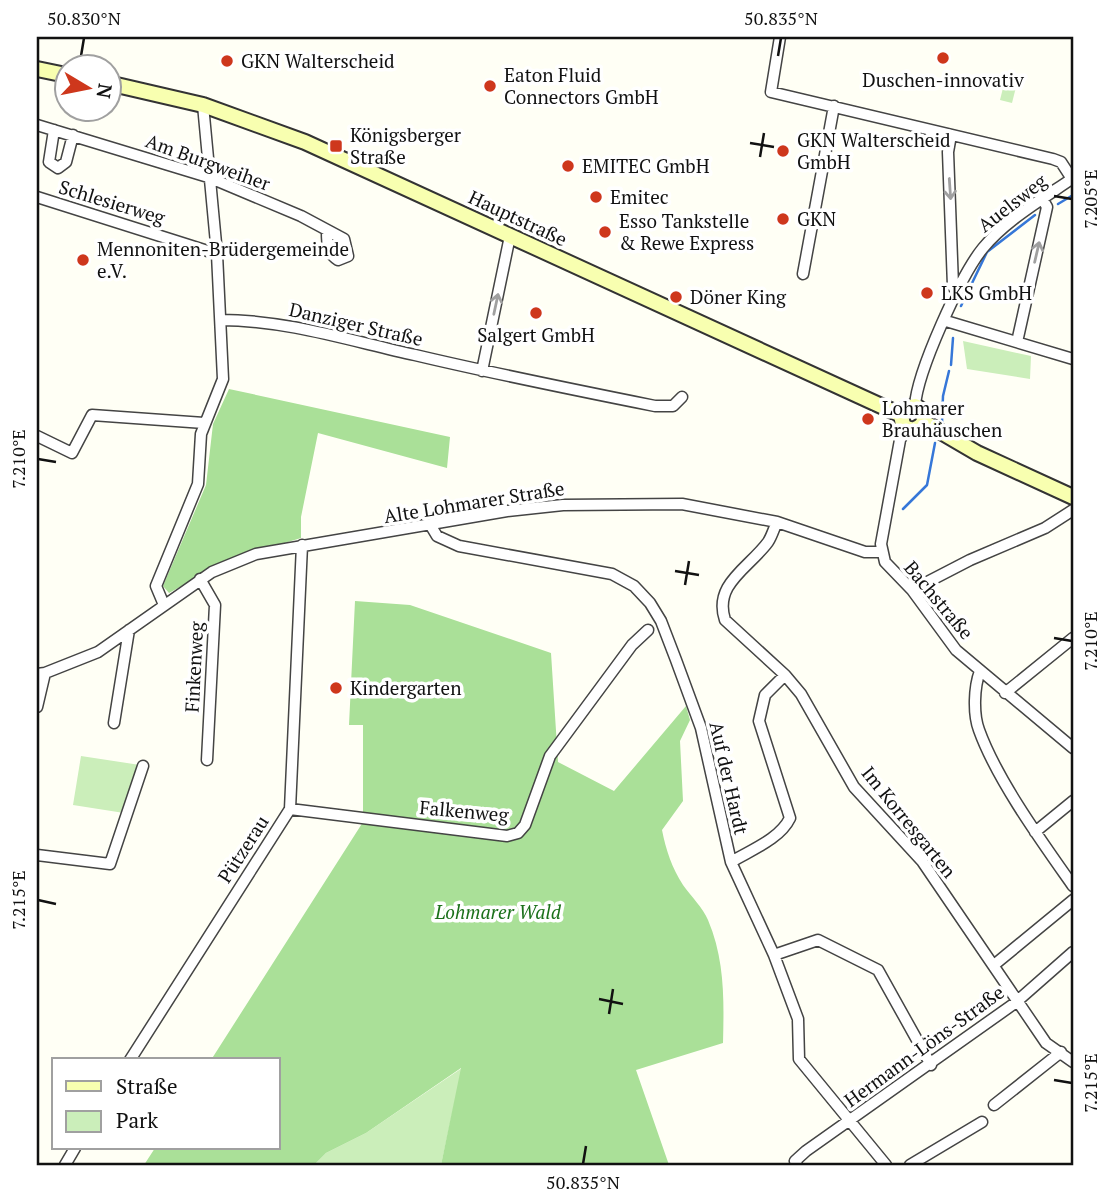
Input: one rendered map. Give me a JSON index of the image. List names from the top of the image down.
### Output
{
  "streets": {
    "main road": ["Hauptstraße"],
    "street": [
      "Am Burgweiher",
      "Schlesierweg",
      "Auelsweg",
      "Danziger Straße",
      "Alte Lohmarer Straße",
      "Bachstraße",
      "Finkenweg",
      "Auf der Hardt",
      "Falkenweg",
      "Im Korresgarten",
      "Pützerau",
      "Hermann-Löns-Straße"
    ]
  },
  "crossings": [
    ["Hauptstraße", "Bachstraße"],
    ["Alte Lohmarer Straße", "Bachstraße"],
    ["Alte Lohmarer Straße", "Finkenweg"],
    ["Alte Lohmarer Straße", "Auf der Hardt"],
    ["Alte Lohmarer Straße", "Im Korresgarten"],
    ["Alte Lohmarer Straße", "Pützerau"],
    ["Auf der Hardt", "Hermann-Löns-Straße"],
    ["Falkenweg", "Pützerau"],
    ["Im Korresgarten", "Hermann-Löns-Straße"]
  ],
  "parks": ["Lohmarer Wald"],
  "places": {
    "other": [
      "Duschen-innovativ",
      "GKN Walterscheid",
      "Eaton Fluid Connectors GmbH",
      "GKN Walterscheid GmbH",
      "EMITEC GmbH",
      "Emitec",
      "GKN",
      "Esso Tankstelle & Rewe Express",
      "Mennoniten-Brüdergemeinde e.V.",
      "LKS GmbH",
      "Döner King",
      "Salgert GmbH",
      "Lohmarer Brauhäuschen",
      "Kindergarten"
    ],
    "transit": ["Königsberger Straße"]
  },
  "legend": ["Straße", "Park"],
  "north": "right",
  "coordinates": [
    "50.830°N",
    "50.835°N",
    "7.205°E",
    "7.210°E",
    "7.215°E"
  ]
}
